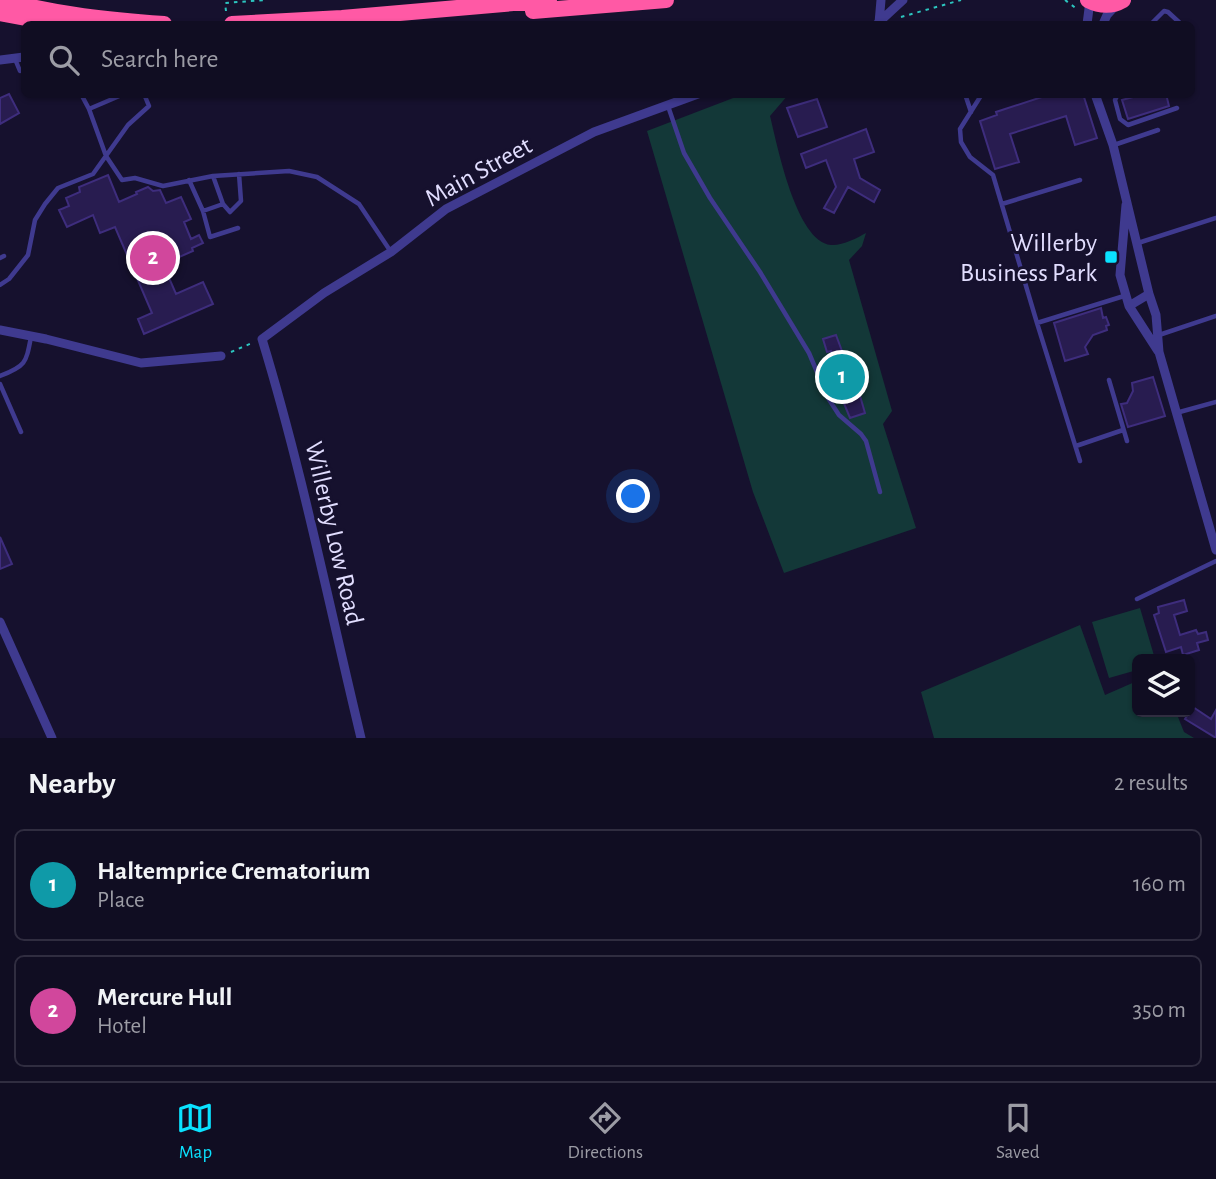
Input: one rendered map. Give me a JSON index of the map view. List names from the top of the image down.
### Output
{
  "streets": {
    "street": ["Main Street", "Willerby Low Road"]
  },
  "crossings": [
    ["Main Street", "Willerby Low Road"]
  ],
  "places": {
    "transit": ["Willerby Business Park"]
  },
  "page": {
    "search": "Search here",
    "pins": ["2", "1"],
    "heading": ["Nearby", "2 results"],
    "list": [
      {
        "mark": "1",
        "name": "Haltemprice Crematorium",
        "note": "Place",
        "value": "160 m"
      },
      {
        "mark": "2",
        "name": "Mercure Hull",
        "note": "Hotel",
        "value": "350 m"
      }
    ],
    "nav": ["Map", "Directions", "Saved"]
  }
}
